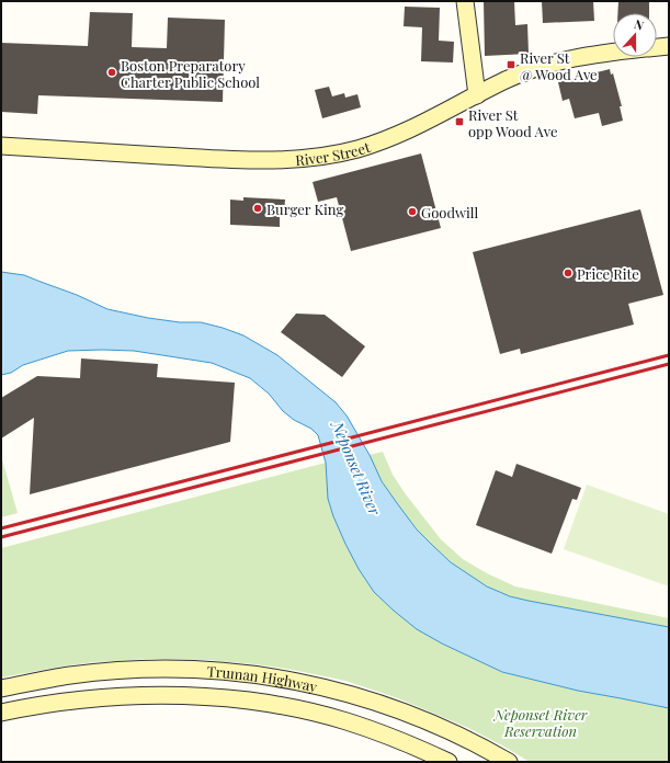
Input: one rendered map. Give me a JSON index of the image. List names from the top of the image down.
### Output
{
  "streets": {
    "main road": ["River Street", "Truman Highway"]
  },
  "water": ["Neponset River"],
  "parks": ["Neponset River Reservation"],
  "places": {
    "transit": ["River St @ Wood Ave", "River St opp Wood Ave"],
    "other": [
      "Boston Preparatory Charter Public School",
      "Burger King",
      "Goodwill",
      "Price Rite"
    ]
  },
  "north": "top"
}
